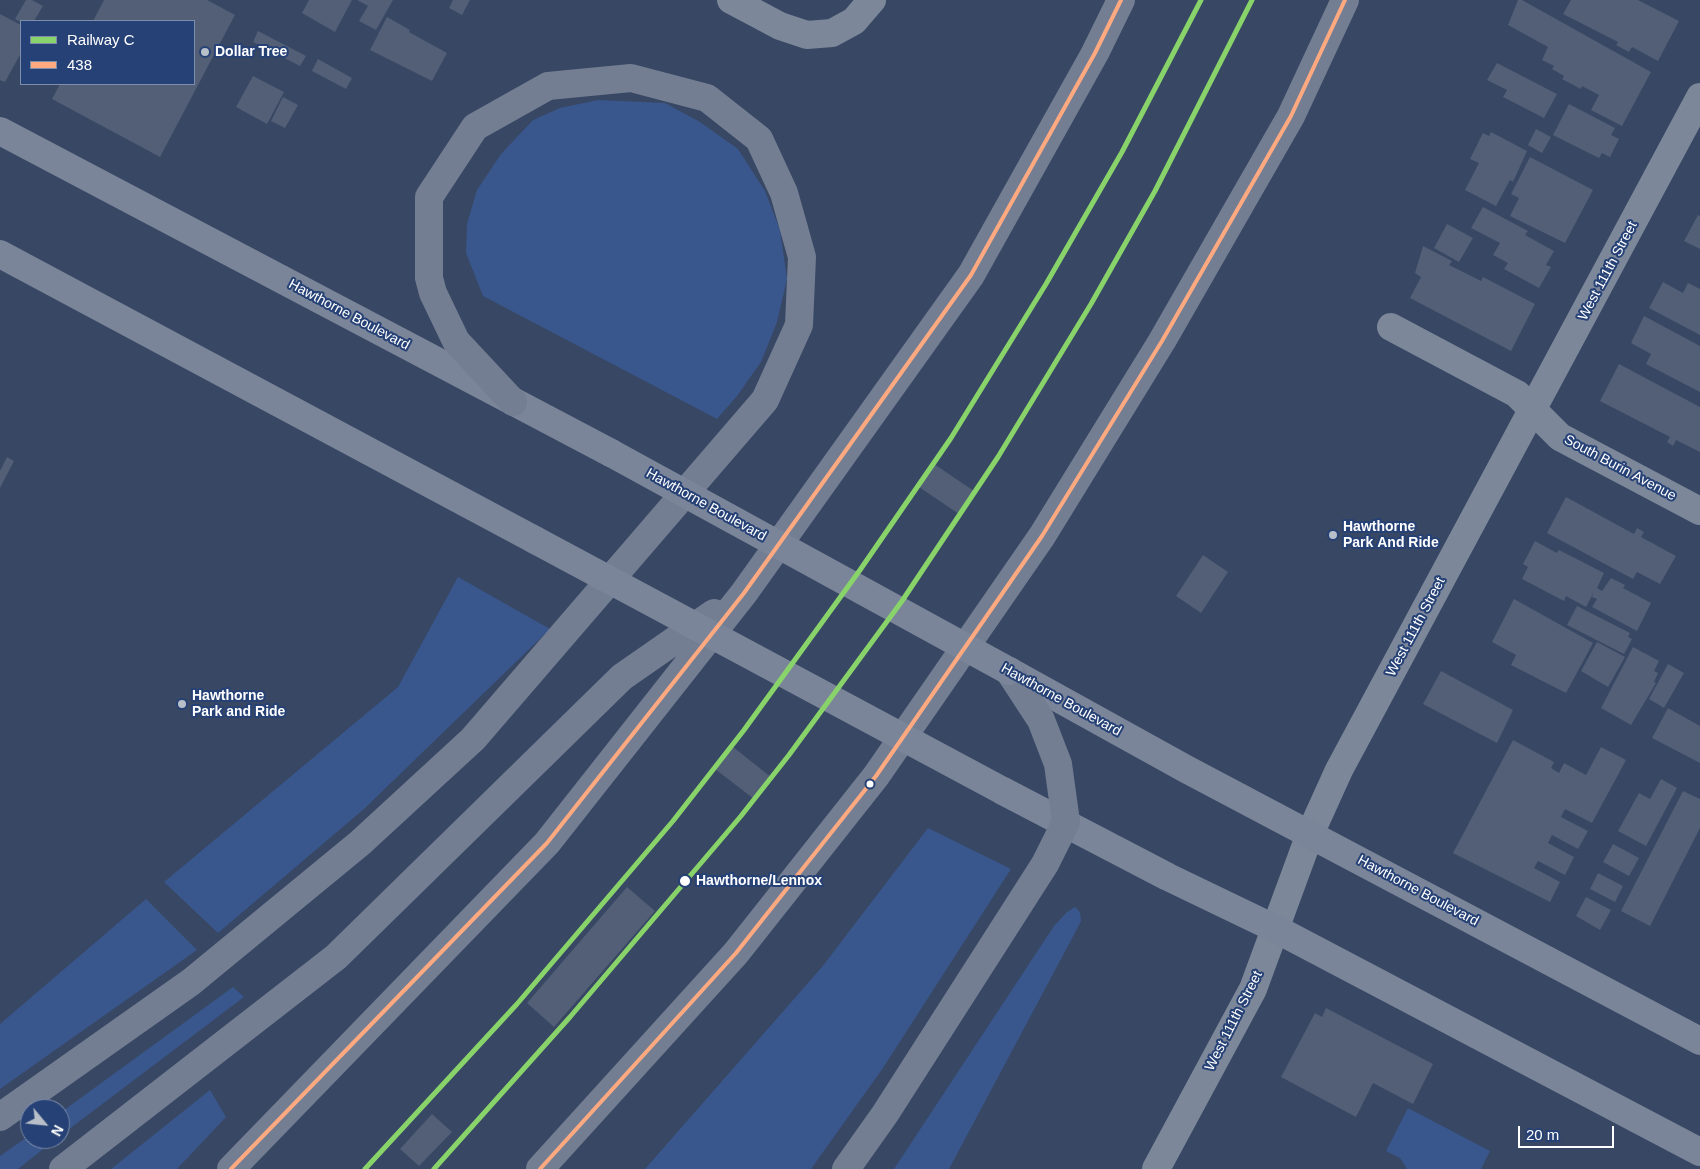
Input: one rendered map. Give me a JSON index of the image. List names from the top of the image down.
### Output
{
  "streets": {
    "main road": ["Hawthorne Boulevard"],
    "street": ["West 111th Street", "South Burin Avenue"]
  },
  "crossings": [
    ["West 111th Street", "Hawthorne Boulevard"],
    ["West 111th Street", "South Burin Avenue"]
  ],
  "places": [
    "Dollar Tree",
    "Hawthorne Park And Ride",
    "Hawthorne Park and Ride",
    "Hawthorne/Lennox"
  ],
  "lines": ["rail line C", "transit line 438"],
  "legend": ["Railway C", "438"],
  "scale_bar": "20 m",
  "north": "bottom right"
}
